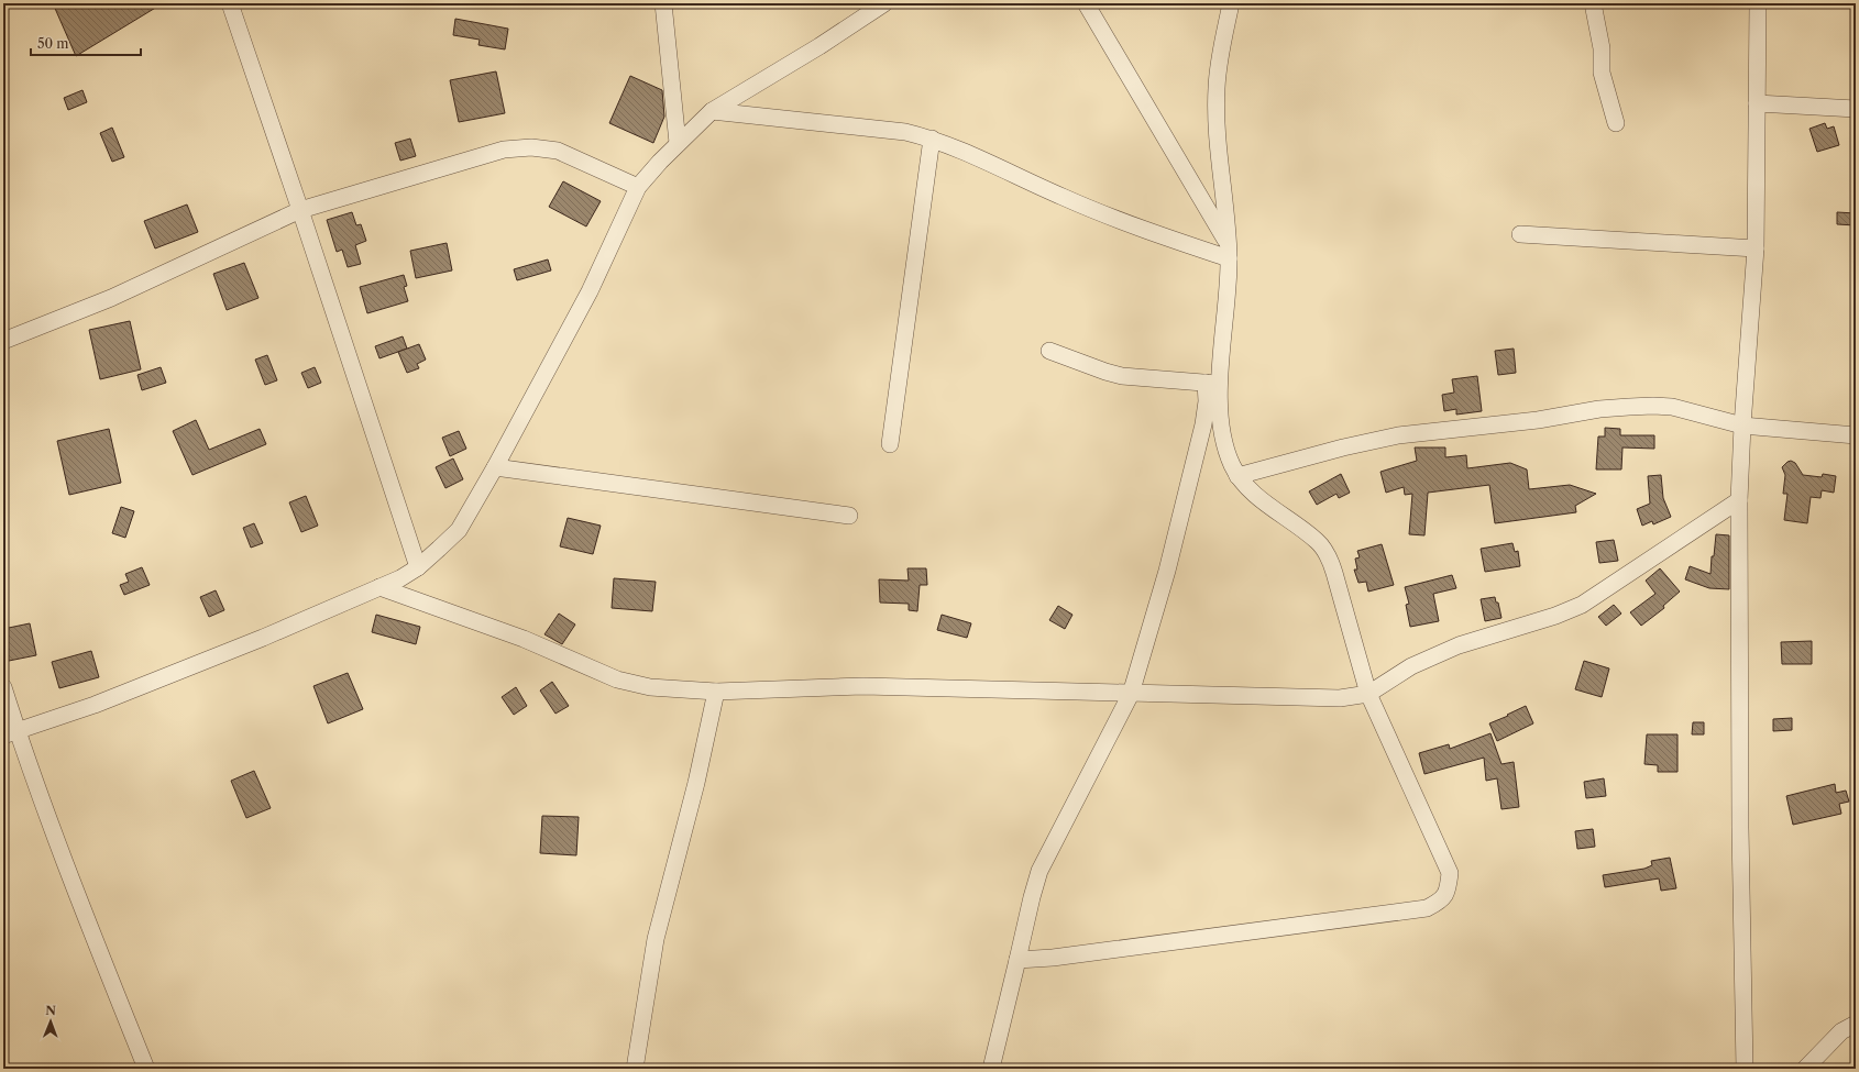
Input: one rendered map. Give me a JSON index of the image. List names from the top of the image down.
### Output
{
  "scale_bar": "50 m",
  "north": "top"
}
